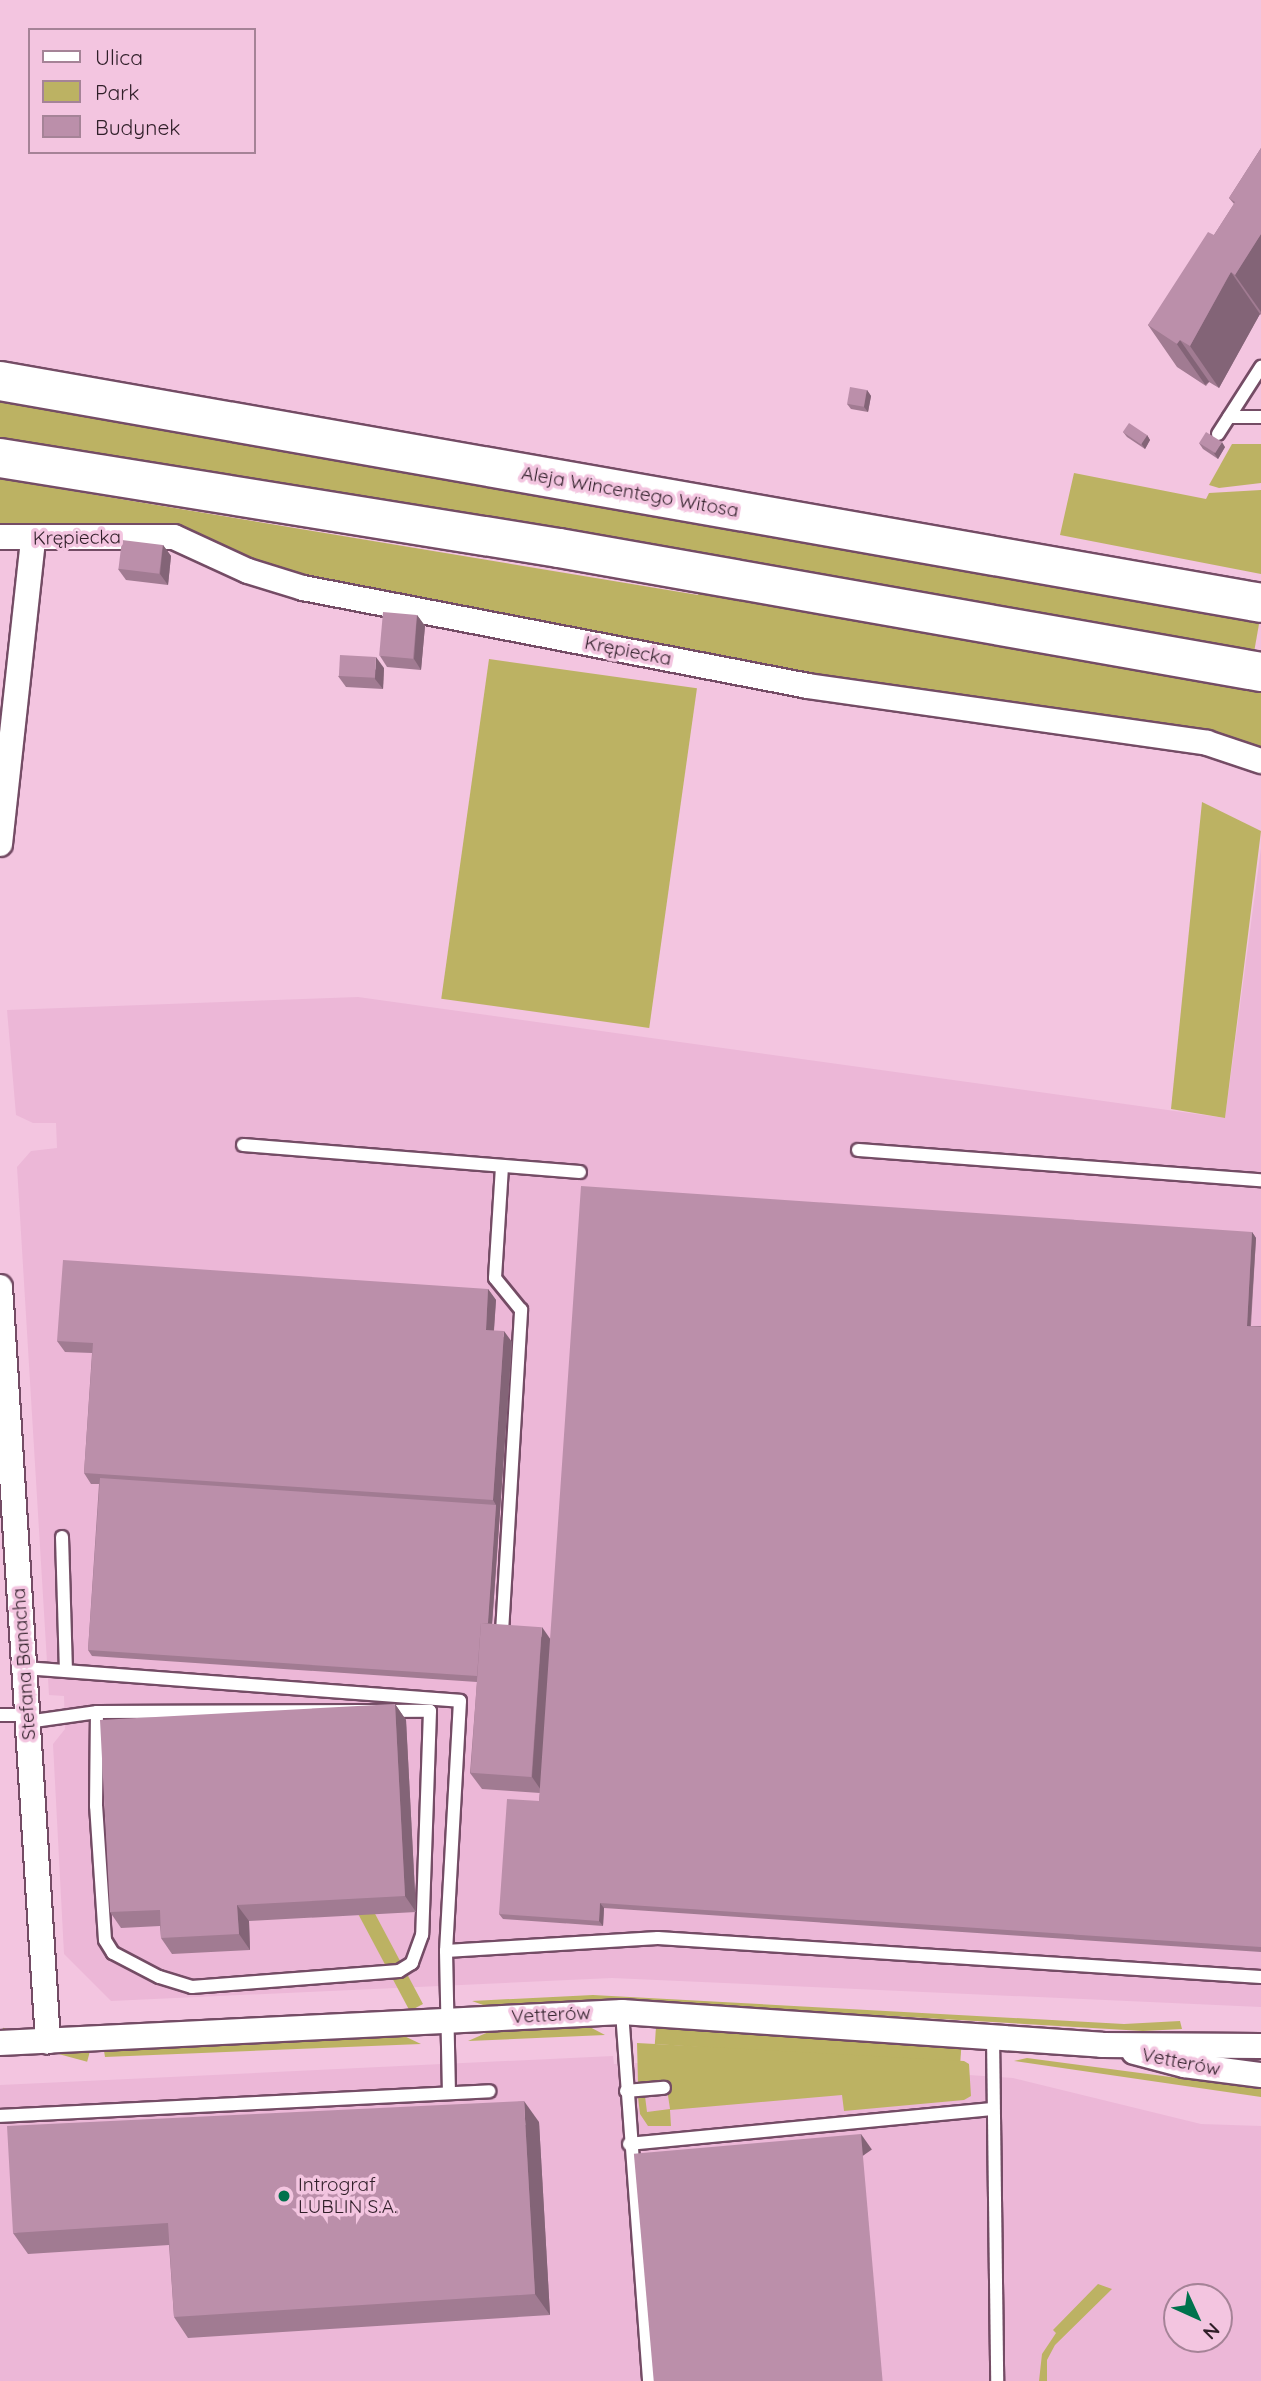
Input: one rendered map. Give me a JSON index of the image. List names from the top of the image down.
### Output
{
  "streets": {
    "main road": ["Aleja Wincentego Witosa"],
    "street": ["Krępiecka", "Stefana Banacha", "Vetterów"]
  },
  "crossings": [
    ["Stefana Banacha", "Vetterów"]
  ],
  "places": ["Intrograf LUBLIN S.A."],
  "legend": ["Ulica", "Park", "Budynek"],
  "north": "bottom right"
}
